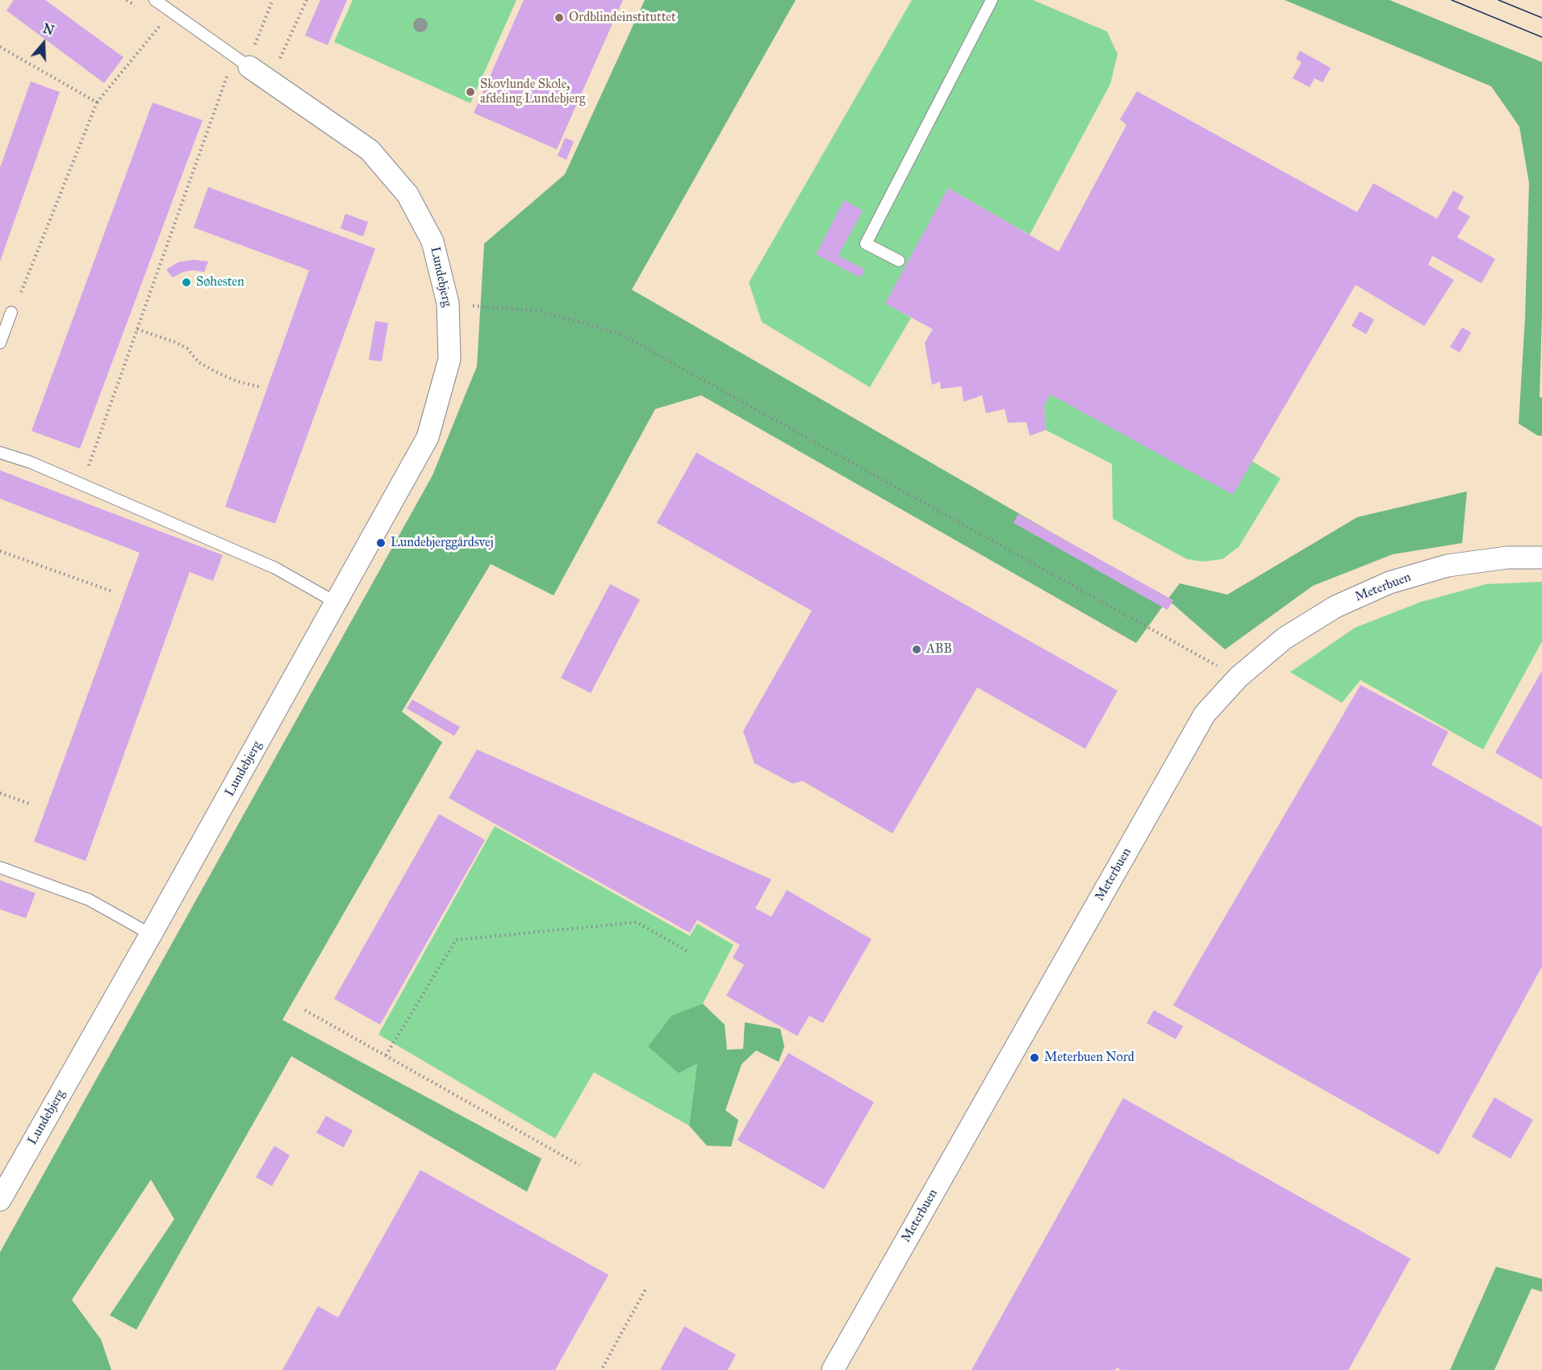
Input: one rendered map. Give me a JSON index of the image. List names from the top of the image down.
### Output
{
  "streets": {
    "street": ["Lundebjerg", "Meterbuen"]
  },
  "places": [
    "Ordblindeinstituttet",
    "Skovlunde Skole, afdeling Lundebjerg",
    "Søhesten",
    "Lundebjerggårdsvej",
    "ABB",
    "Meterbuen Nord"
  ],
  "north": "top"
}
